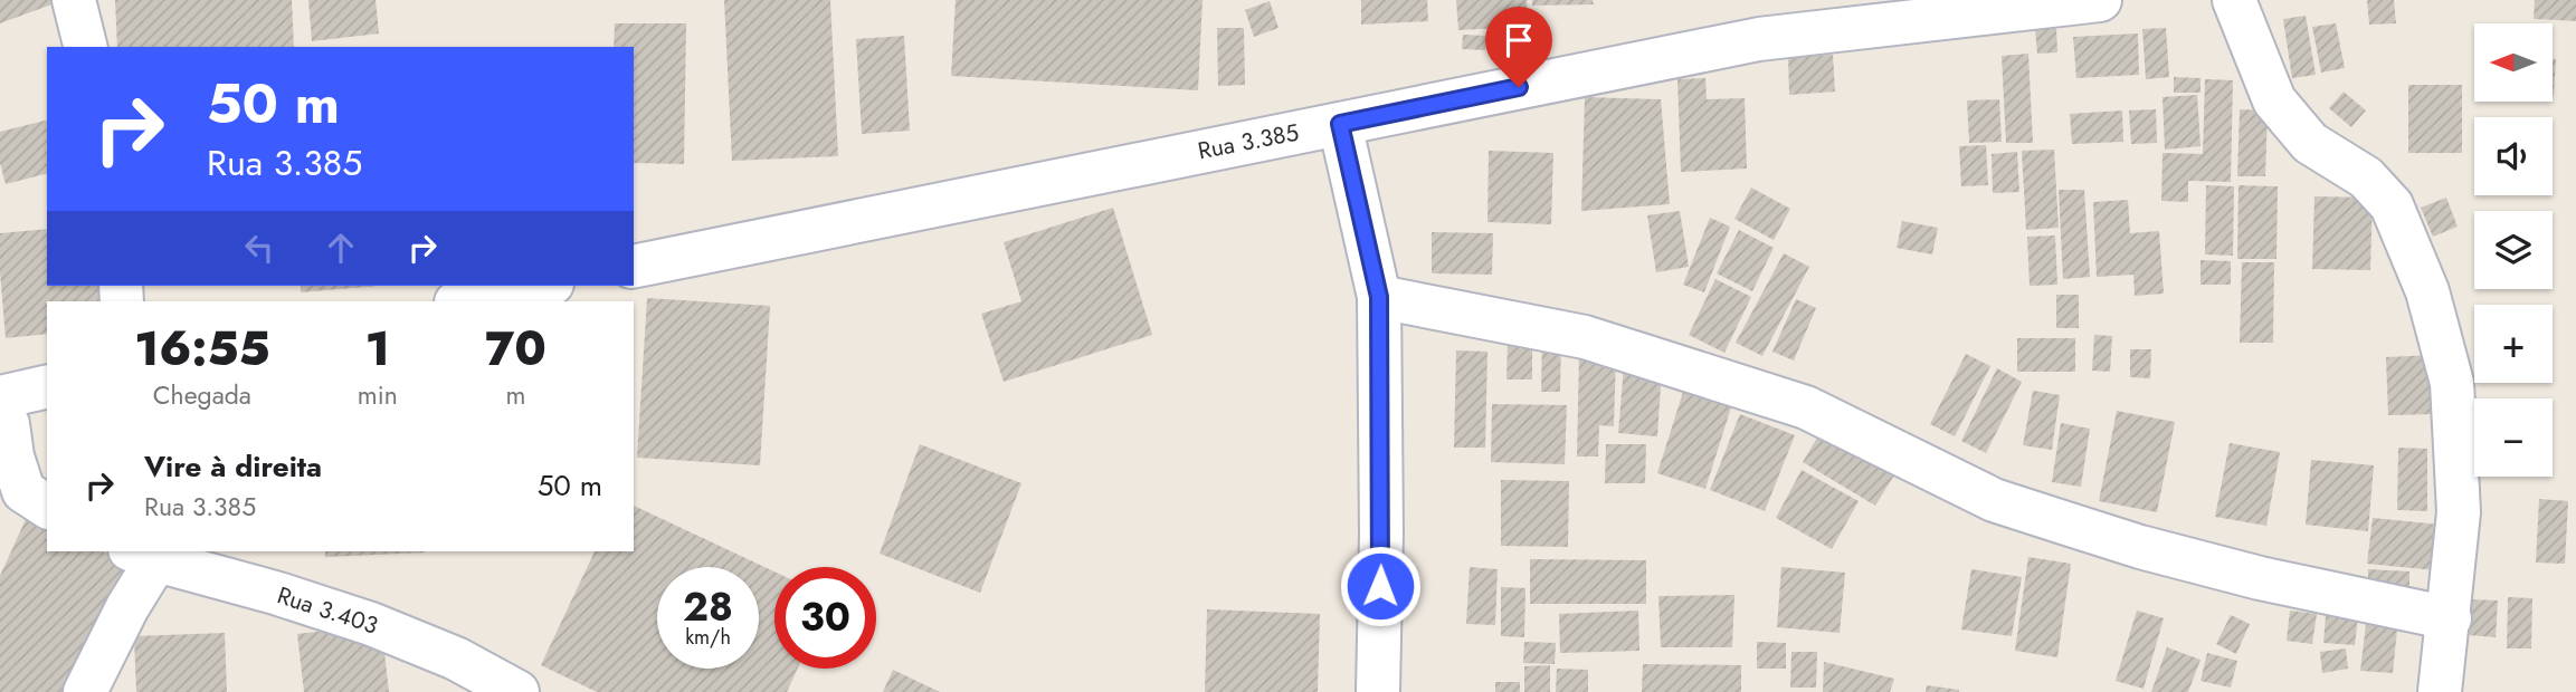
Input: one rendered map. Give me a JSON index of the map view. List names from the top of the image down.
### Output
{
  "streets": {
    "street": ["Rua 3.385", "Rua 3.403"]
  },
  "north": "left",
  "page": {
    "map_buttons": ["+", "−"],
    "turn": ["50 m", "Rua 3.385"],
    "eta": [
      "16:55",
      "Chegada",
      "1",
      "min",
      "70",
      "m"
    ],
    "list": [
      {
        "name": "Vire à direita",
        "note": "Rua 3.385",
        "value": "50 m"
      }
    ],
    "speed": "28 km/h",
    "limit": "30"
  }
}
